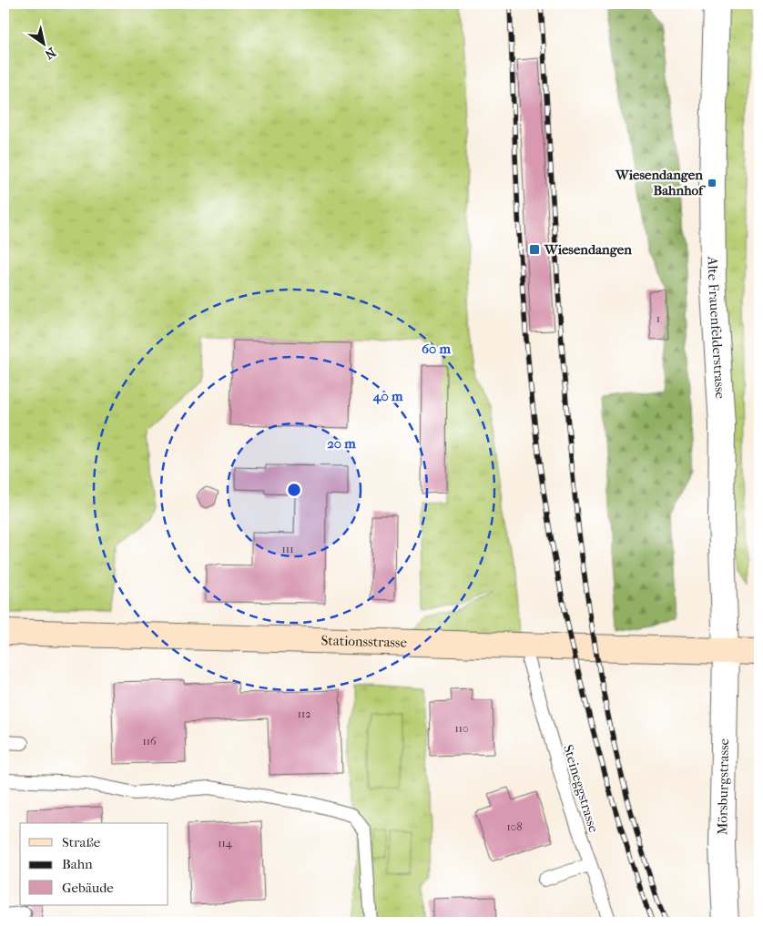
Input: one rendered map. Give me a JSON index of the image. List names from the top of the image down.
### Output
{
  "streets": {
    "main road": ["Stationsstrasse"],
    "street": ["Alte Frauenfelderstrasse", "Mörsburgstrasse"],
    "lane": ["Steineggstrasse"]
  },
  "crossings": [
    ["Alte Frauenfelderstrasse", "Stationsstrasse"],
    ["Alte Frauenfelderstrasse", "Mörsburgstrasse"],
    ["Stationsstrasse", "Mörsburgstrasse"]
  ],
  "places": {
    "transit": ["Wiesendangen Bahnhof", "Wiesendangen"]
  },
  "house_numbers": [
    "1",
    "111",
    "112",
    "110",
    "116",
    "108",
    "114"
  ],
  "legend": ["Straße", "Bahn", "Gebäude"],
  "north": "bottom right",
  "rings": ["60 m", "40 m", "20 m"]
}
